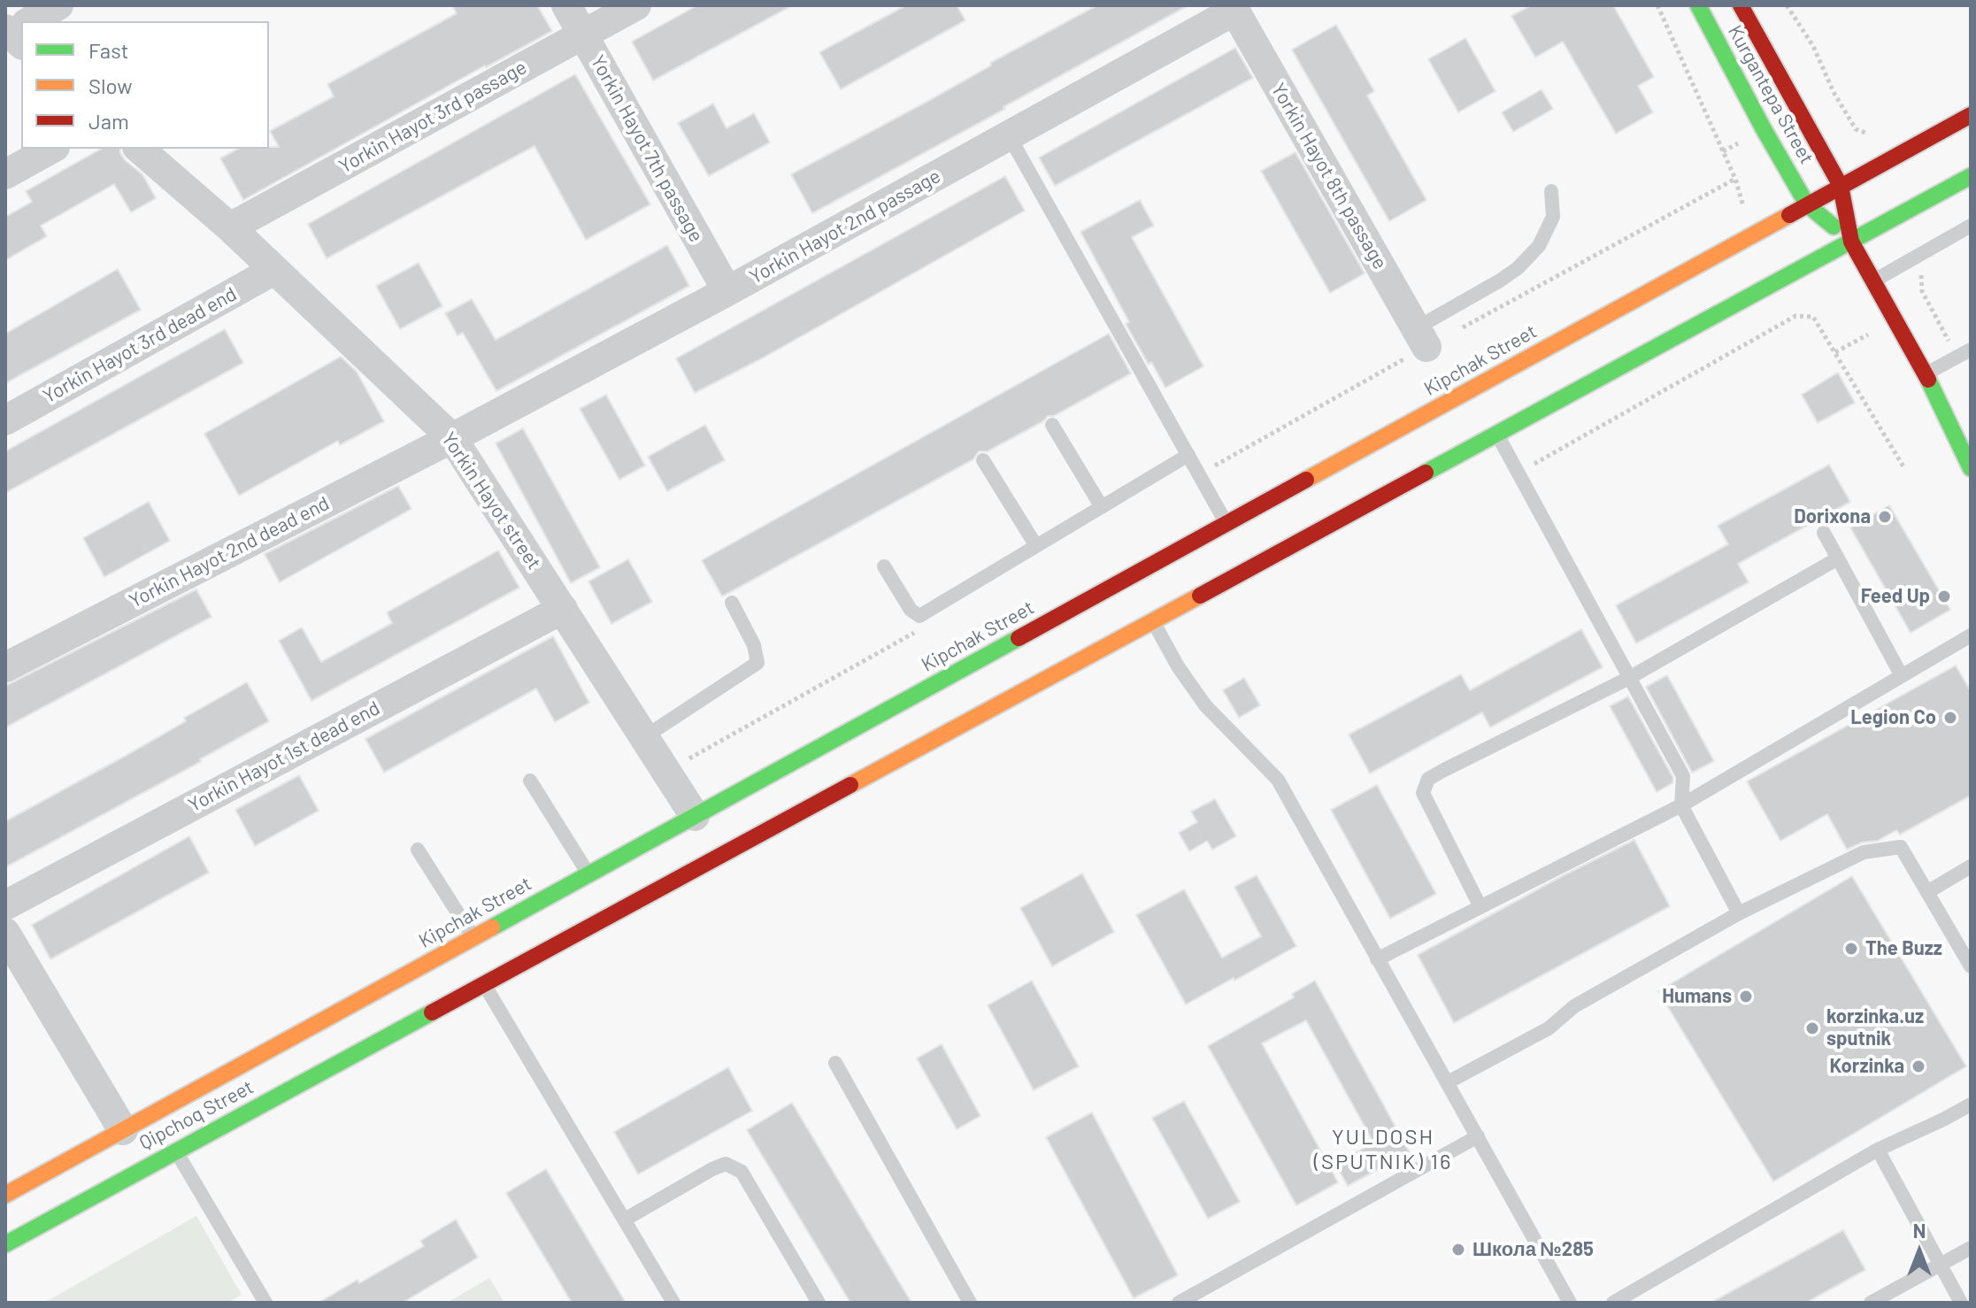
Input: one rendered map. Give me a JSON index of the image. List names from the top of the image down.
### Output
{
  "streets": {
    "main road": ["Kurgantepa Street", "Kipchak Street", "Qipchoq Street"],
    "street": [
      "Yorkin Hayot 3rd passage",
      "Yorkin Hayot 7th passage",
      "Yorkin Hayot 8th passage",
      "Yorkin Hayot 2nd passage",
      "Yorkin Hayot 3rd dead end",
      "Yorkin Hayot street",
      "Yorkin Hayot 2nd dead end",
      "Yorkin Hayot 1st dead end"
    ]
  },
  "crossings": [
    ["Kurgantepa Street", "Kipchak Street"],
    ["Yorkin Hayot 3rd passage", "Yorkin Hayot 7th passage"],
    ["Yorkin Hayot 3rd passage", "Yorkin Hayot street"],
    ["Yorkin Hayot 7th passage", "Yorkin Hayot 2nd passage"],
    ["Yorkin Hayot 8th passage", "Yorkin Hayot 2nd passage"],
    ["Yorkin Hayot 2nd passage", "Yorkin Hayot street"],
    ["Yorkin Hayot 2nd passage", "Yorkin Hayot 2nd dead end"],
    ["Yorkin Hayot 3rd dead end", "Yorkin Hayot street"],
    ["Kipchak Street", "Yorkin Hayot street"],
    ["Yorkin Hayot street", "Yorkin Hayot 2nd dead end"],
    ["Yorkin Hayot street", "Yorkin Hayot 1st dead end"]
  ],
  "districts": ["YULDOSH (SPUTNIK) 16"],
  "places": [
    "Dorixona",
    "Feed Up",
    "Legion Co",
    "The Buzz",
    "Humans",
    "korzinka.uz sputnik",
    "Korzinka",
    "Школа №285"
  ],
  "legend": ["Fast", "Slow", "Jam"],
  "north": "top"
}
